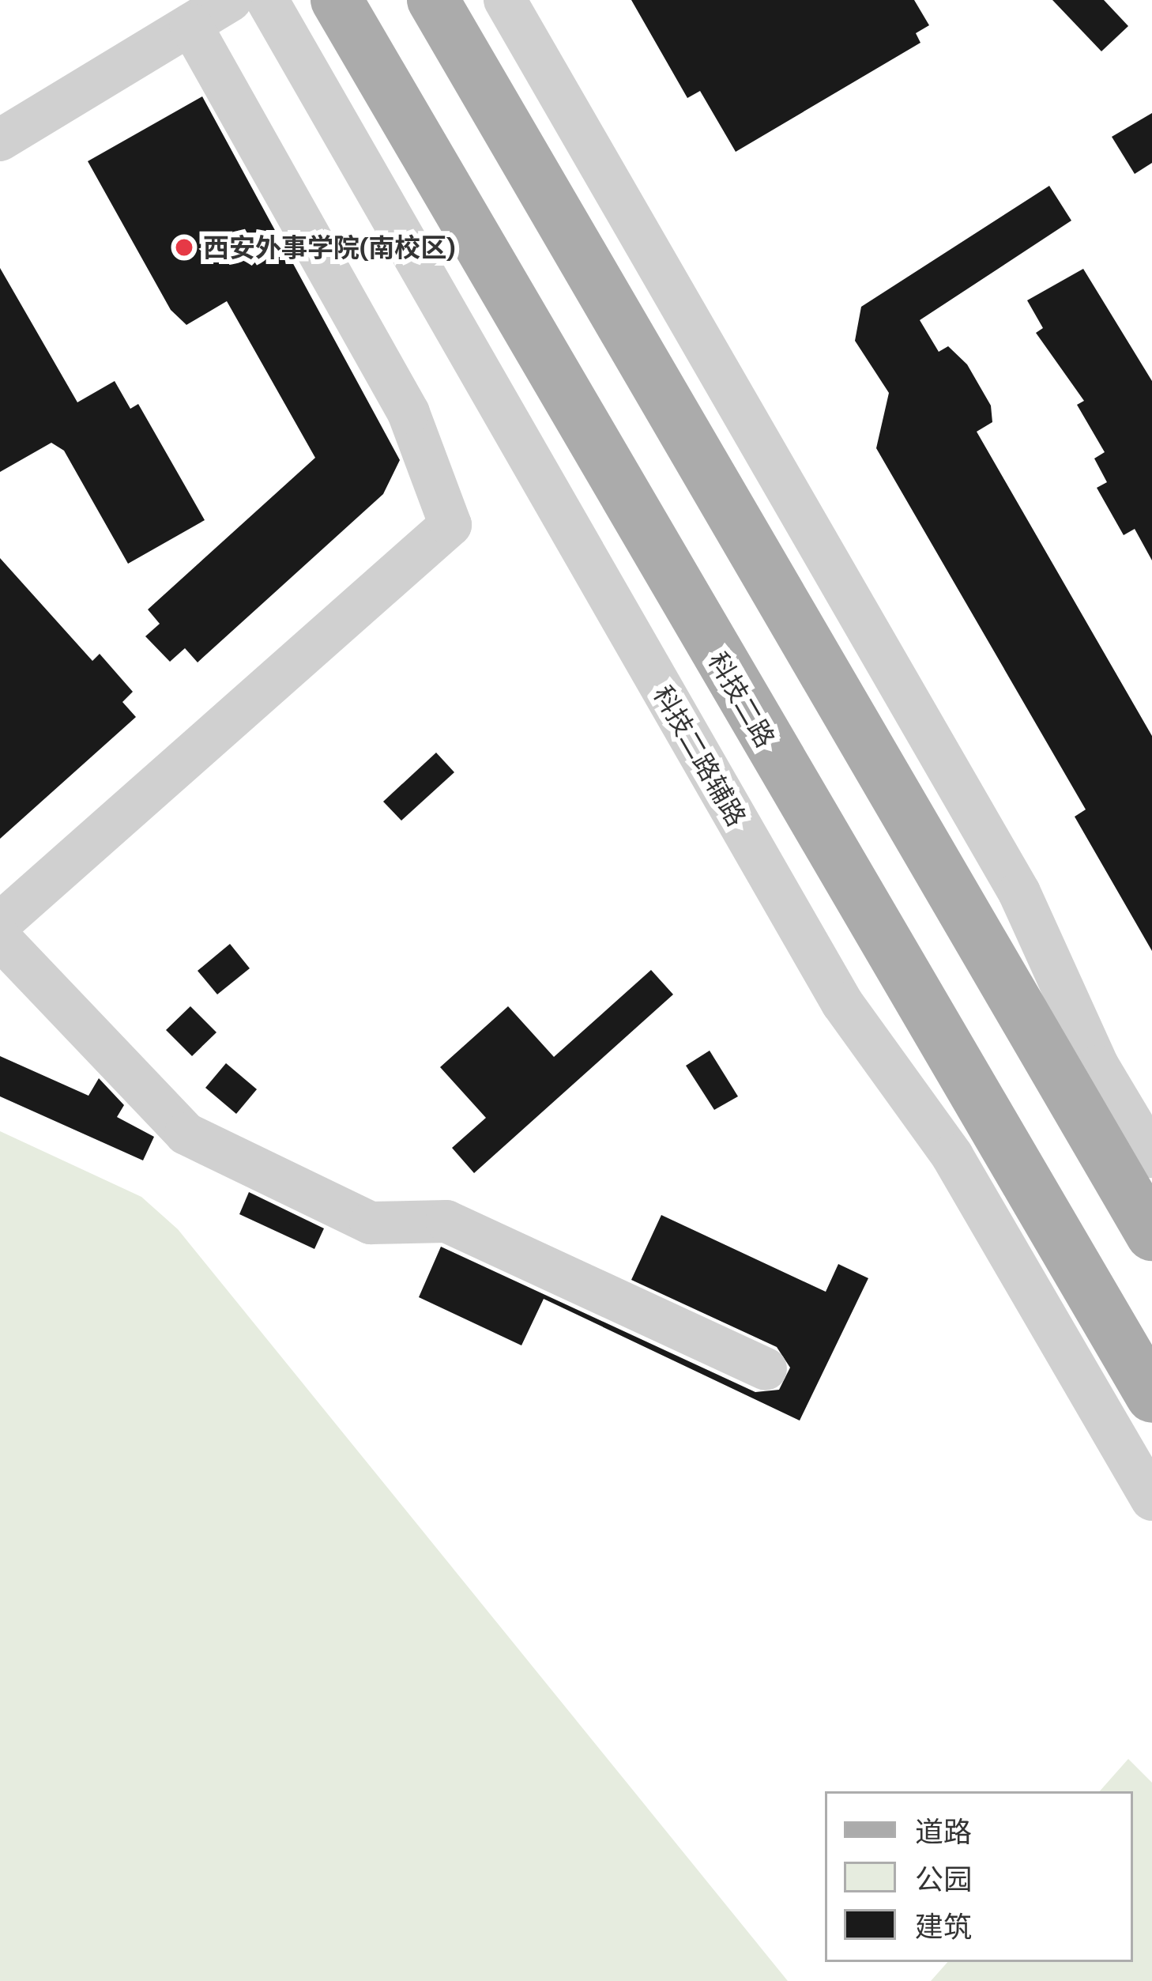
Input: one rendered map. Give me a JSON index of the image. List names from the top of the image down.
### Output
{
  "streets": {
    "main road": ["科技二路"],
    "street": ["科技二路辅路"]
  },
  "places": ["西安外事学院(南校区)"],
  "legend": ["道路", "公园", "建筑"]
}
